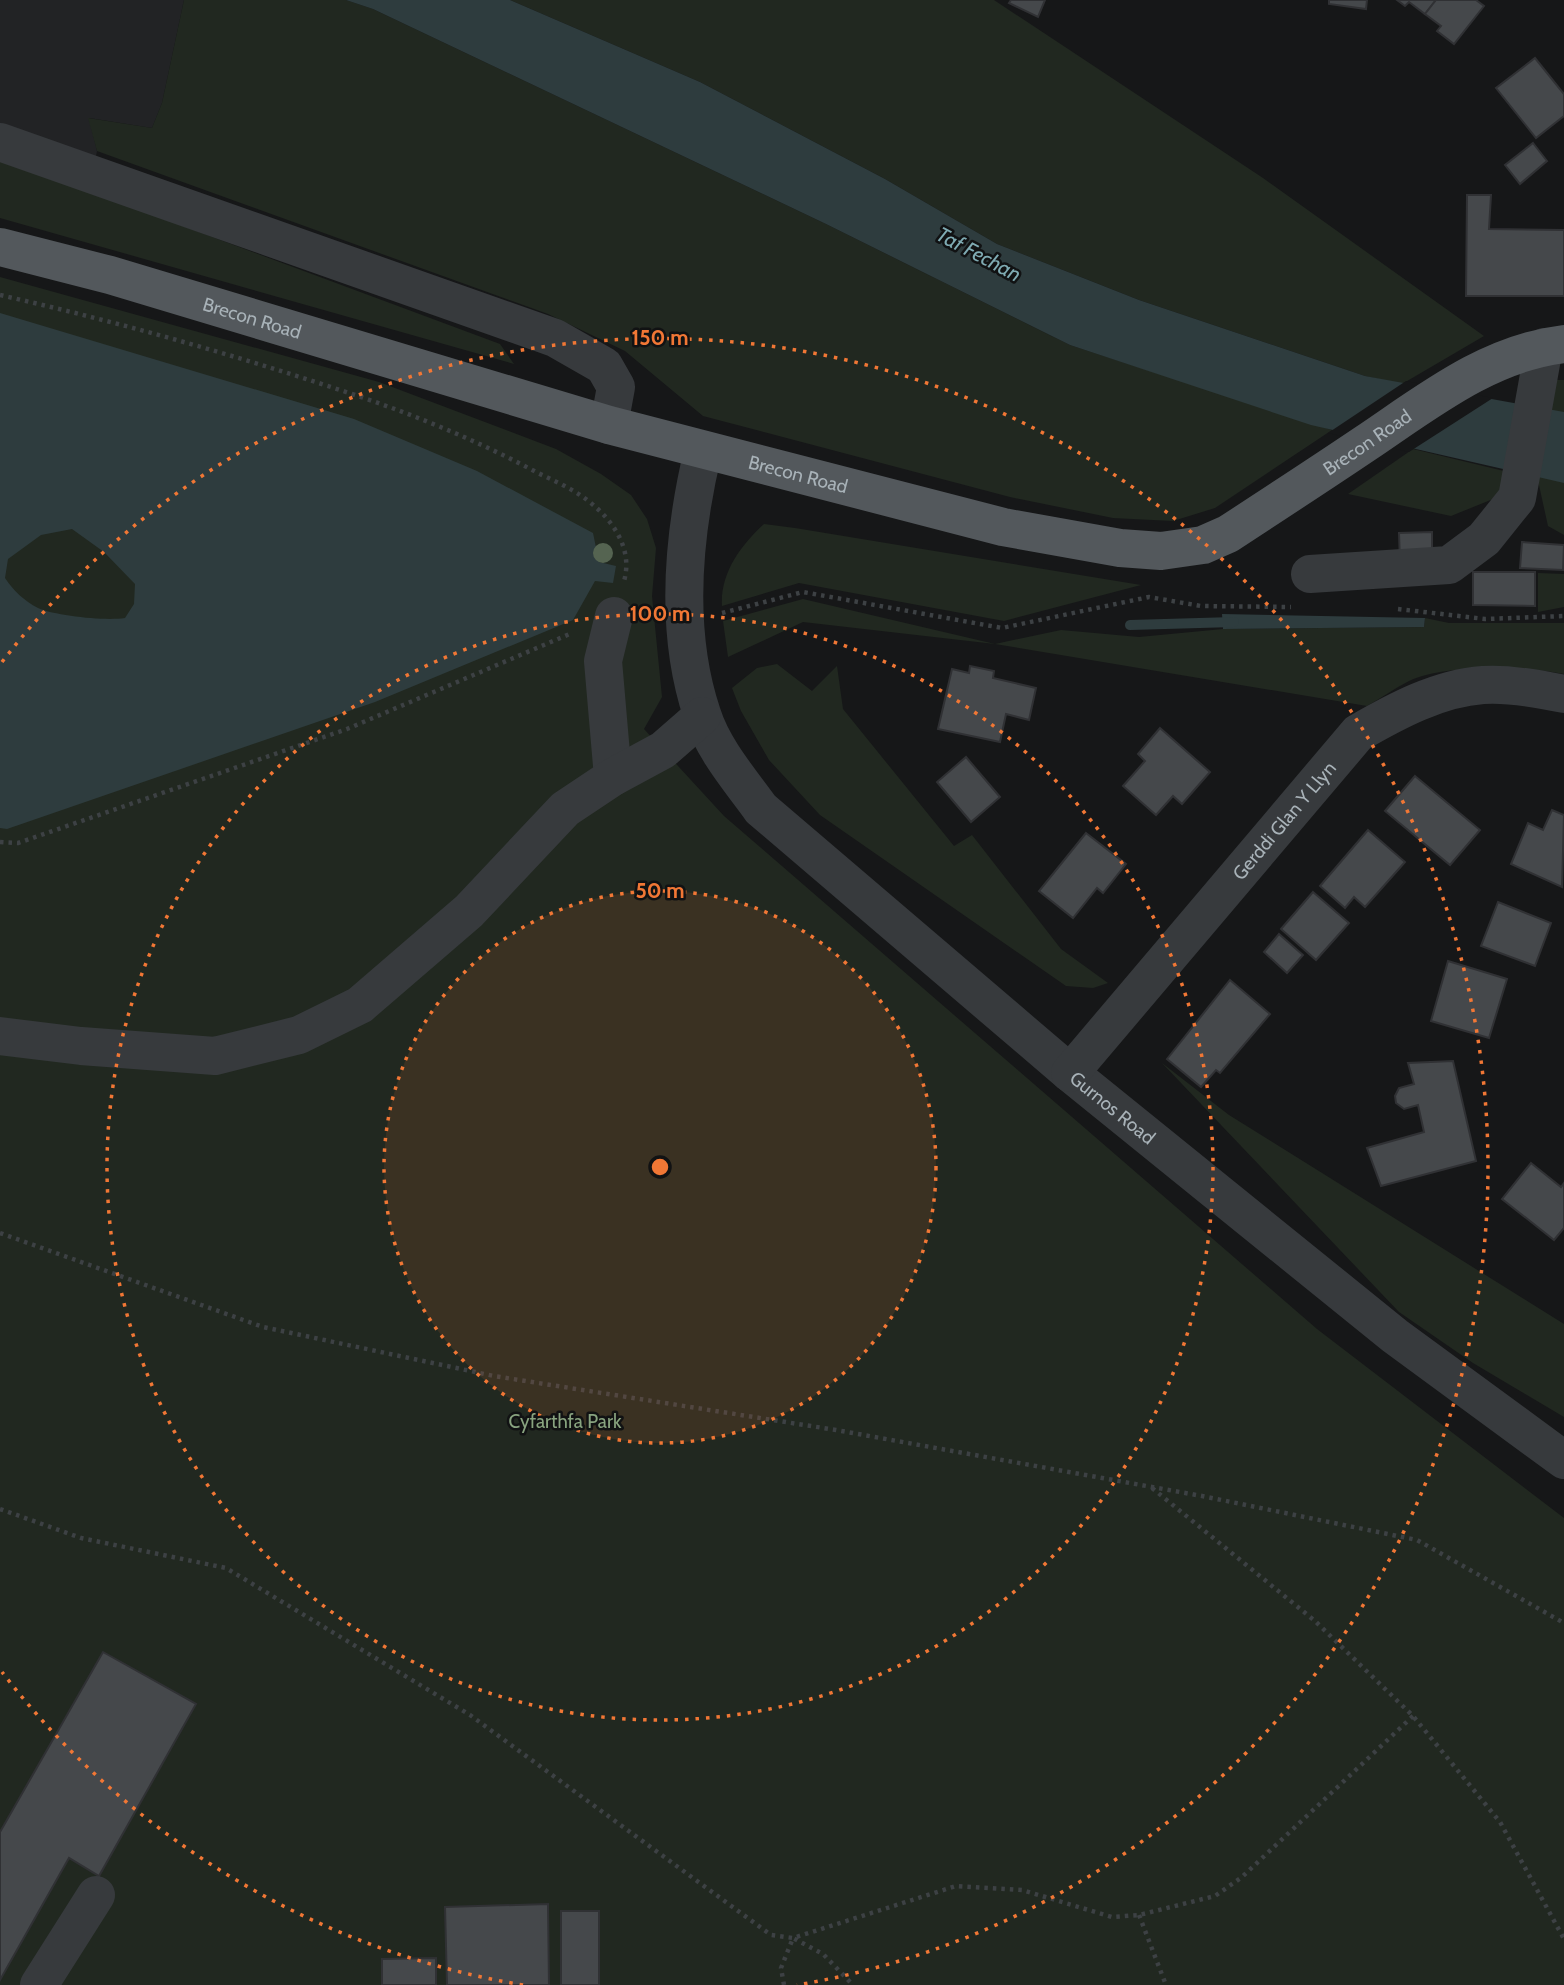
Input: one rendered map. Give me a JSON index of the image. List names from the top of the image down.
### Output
{
  "streets": {
    "main road": ["Brecon Road"],
    "street": ["Gerddi Glan Y Llyn", "Gurnos Road"]
  },
  "crossings": [
    ["Brecon Road", "Gurnos Road"],
    ["Gerddi Glan Y Llyn", "Gurnos Road"]
  ],
  "water": ["Taf Fechan"],
  "parks": ["Cyfarthfa Park"],
  "rings": ["150 m", "100 m", "50 m"]
}
